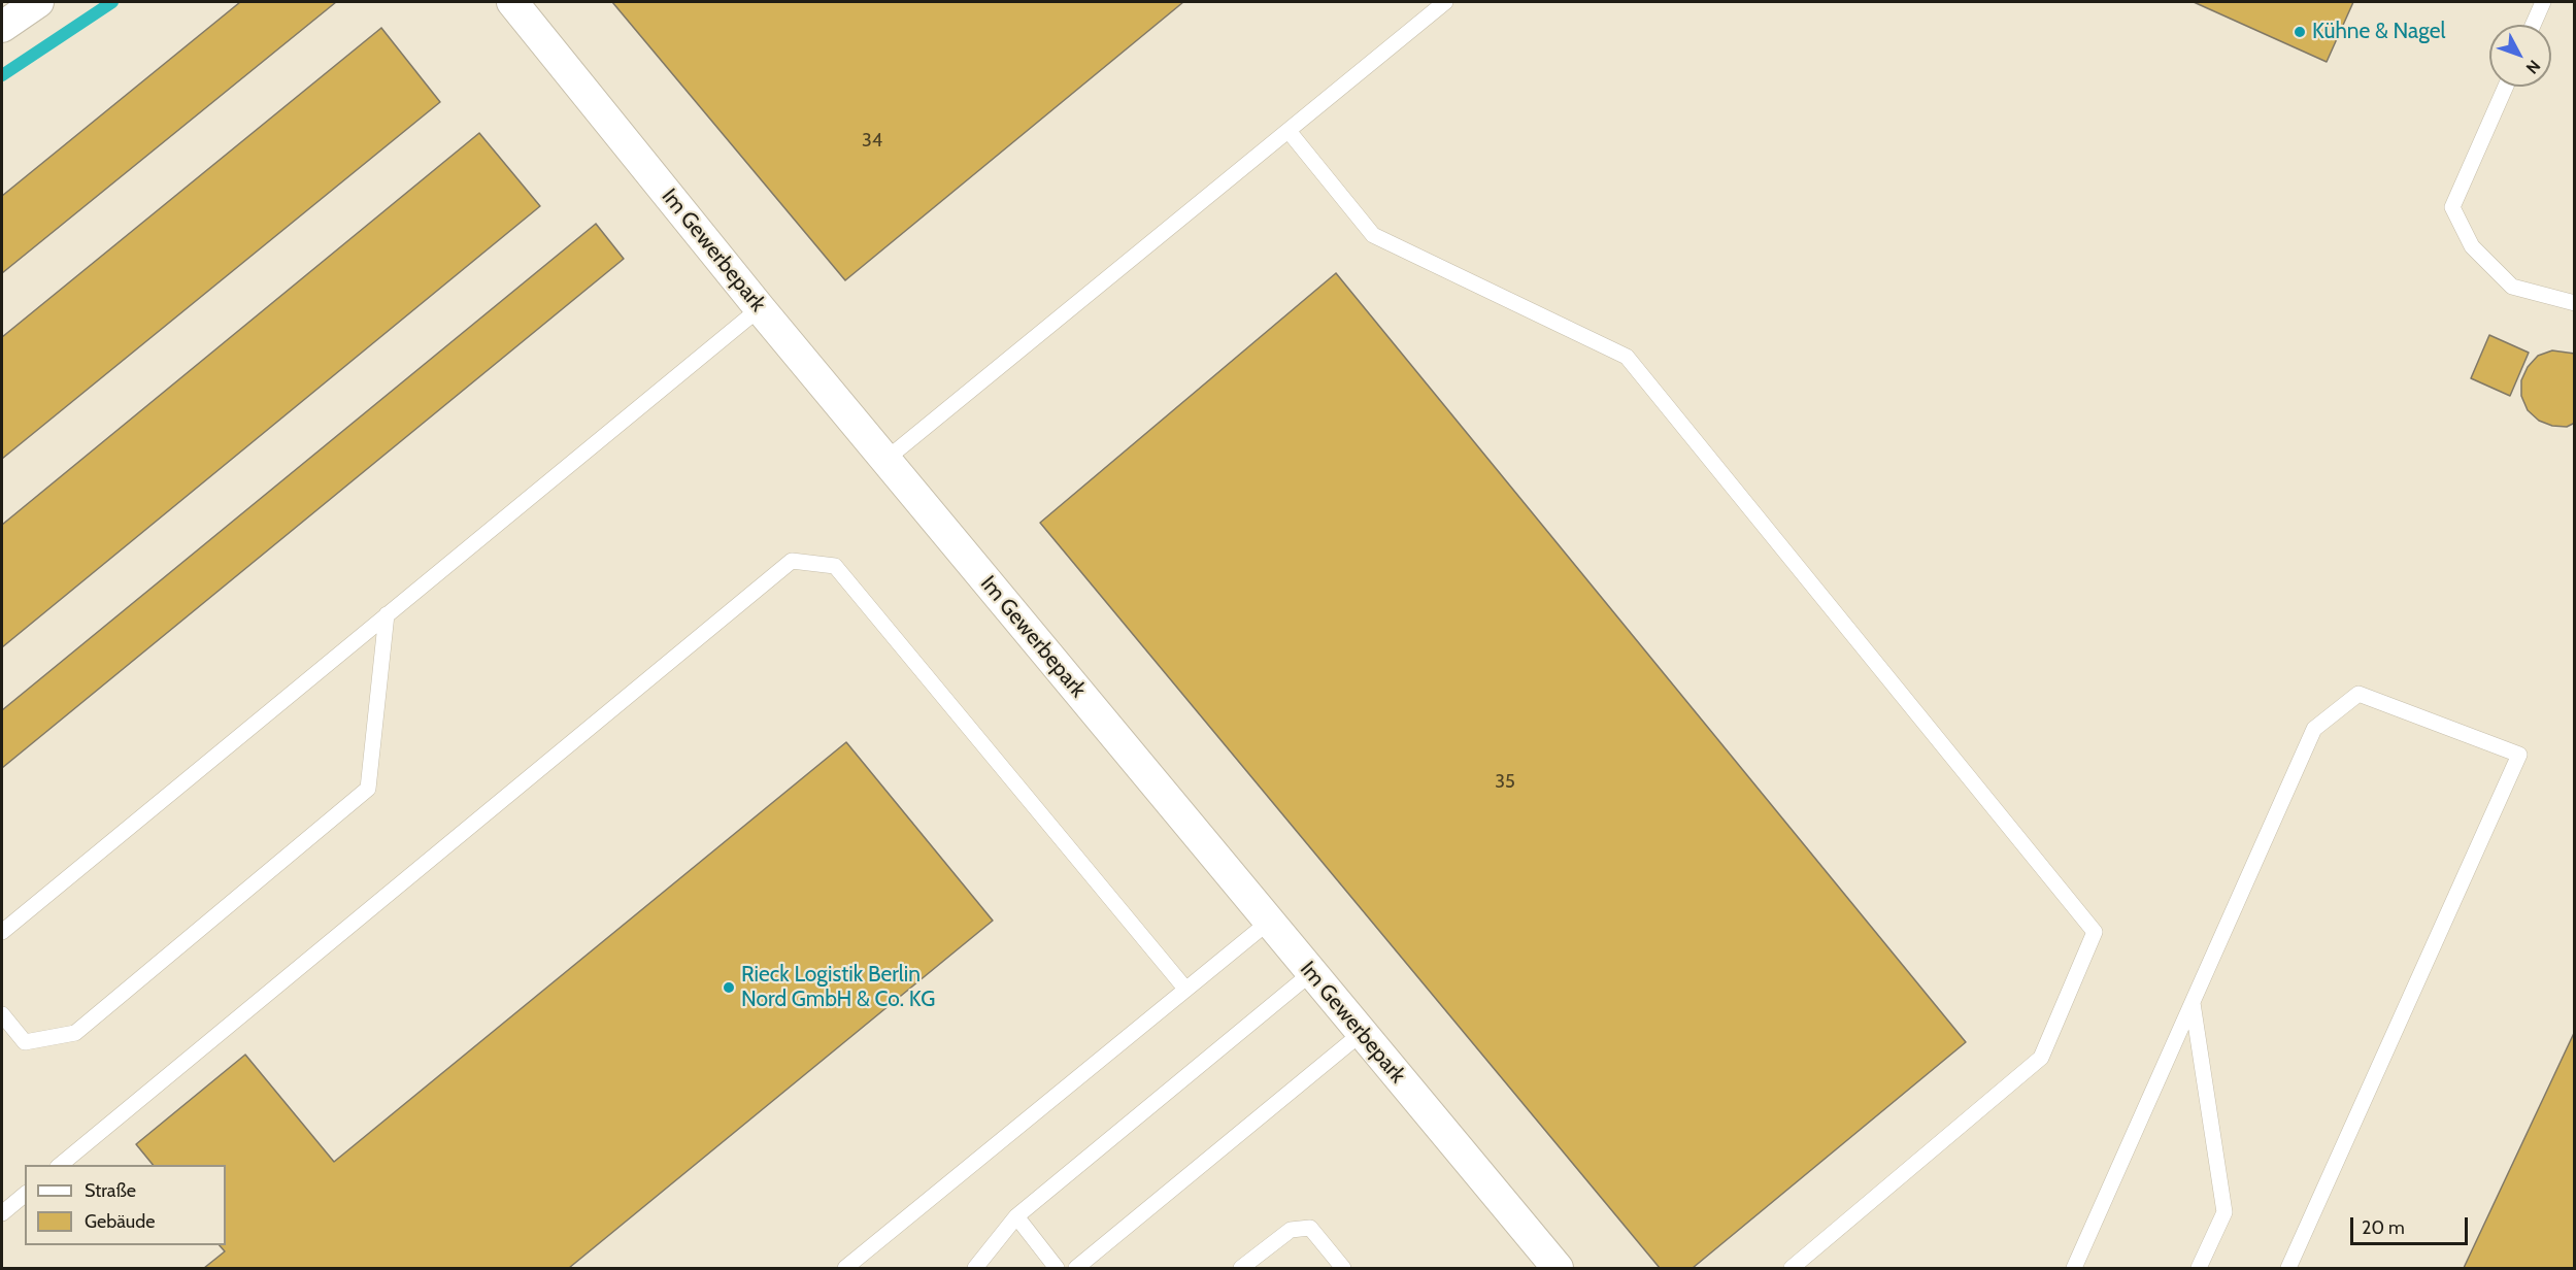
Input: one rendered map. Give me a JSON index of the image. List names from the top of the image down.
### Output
{
  "streets": {
    "street": ["Im Gewerbepark"]
  },
  "places": ["Kühne & Nagel", "Rieck Logistik Berlin Nord GmbH & Co. KG"],
  "house_numbers": ["34", "35"],
  "legend": ["Straße", "Gebäude"],
  "scale_bar": "20 m",
  "north": "bottom right"
}
